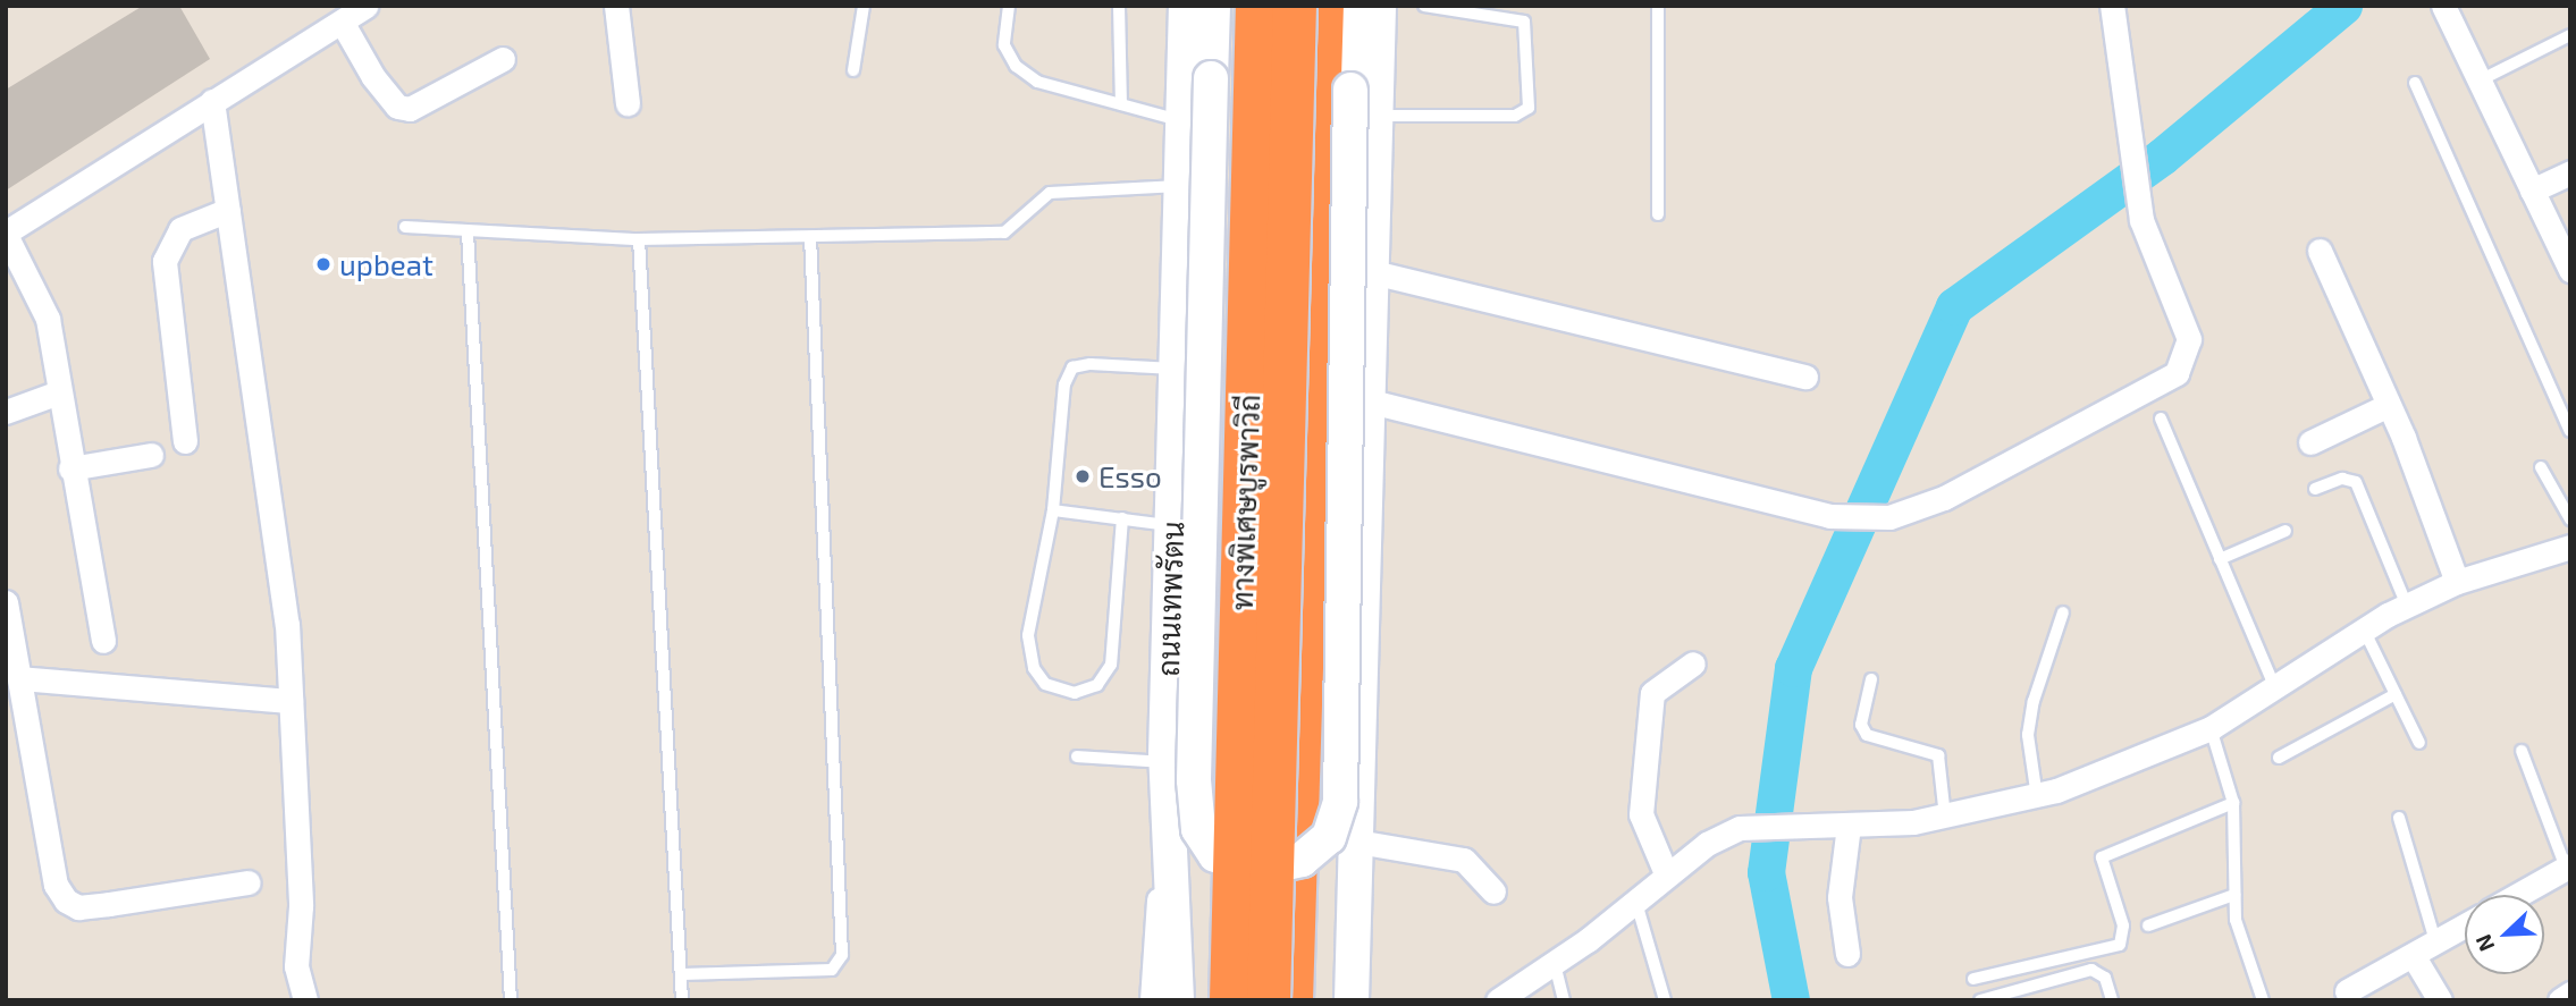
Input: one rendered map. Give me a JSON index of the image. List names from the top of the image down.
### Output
{
  "streets": {
    "highway": ["ทางพิเศษบูรพาวิถี", "ถนนเทพรัตน"]
  },
  "places": ["upbeat", "Esso"],
  "north": "bottom left"
}
